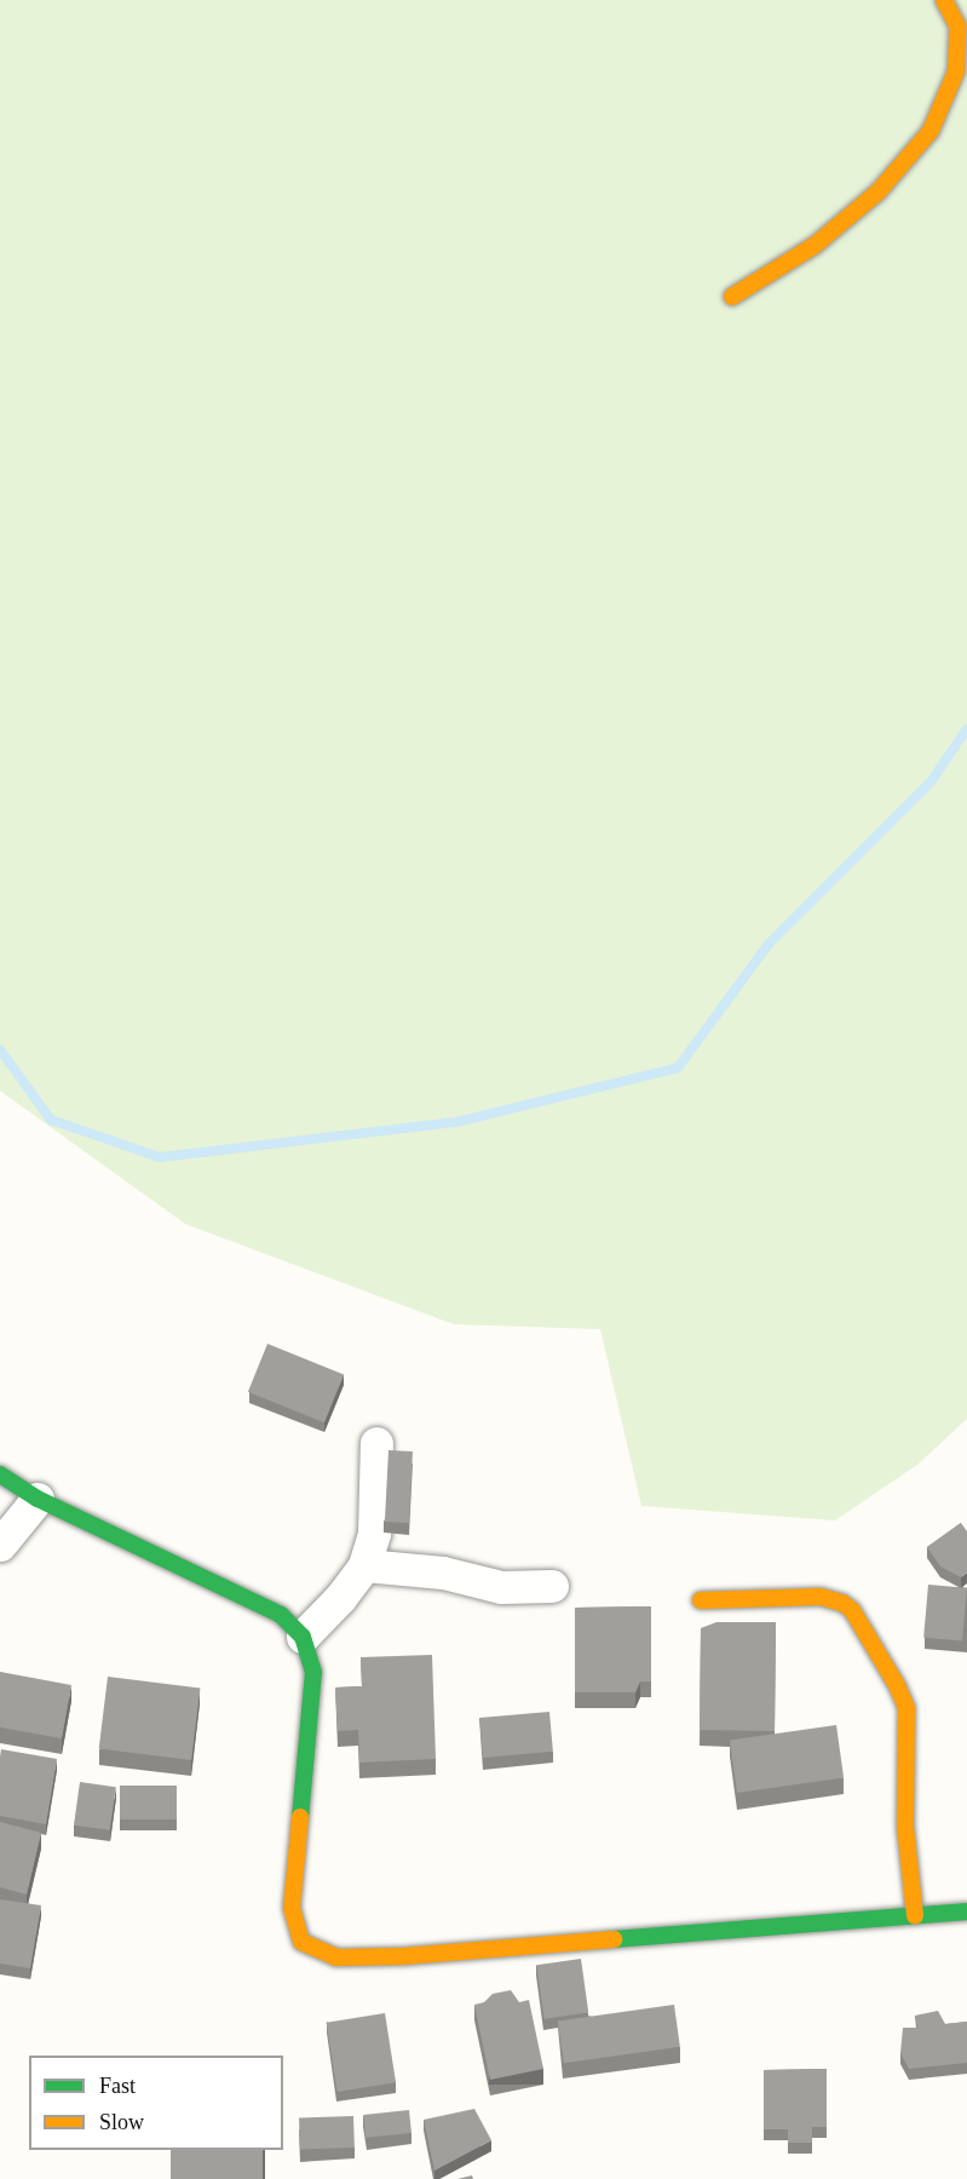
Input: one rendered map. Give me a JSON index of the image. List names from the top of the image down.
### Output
{
  "legend": ["Fast", "Slow"]
}
